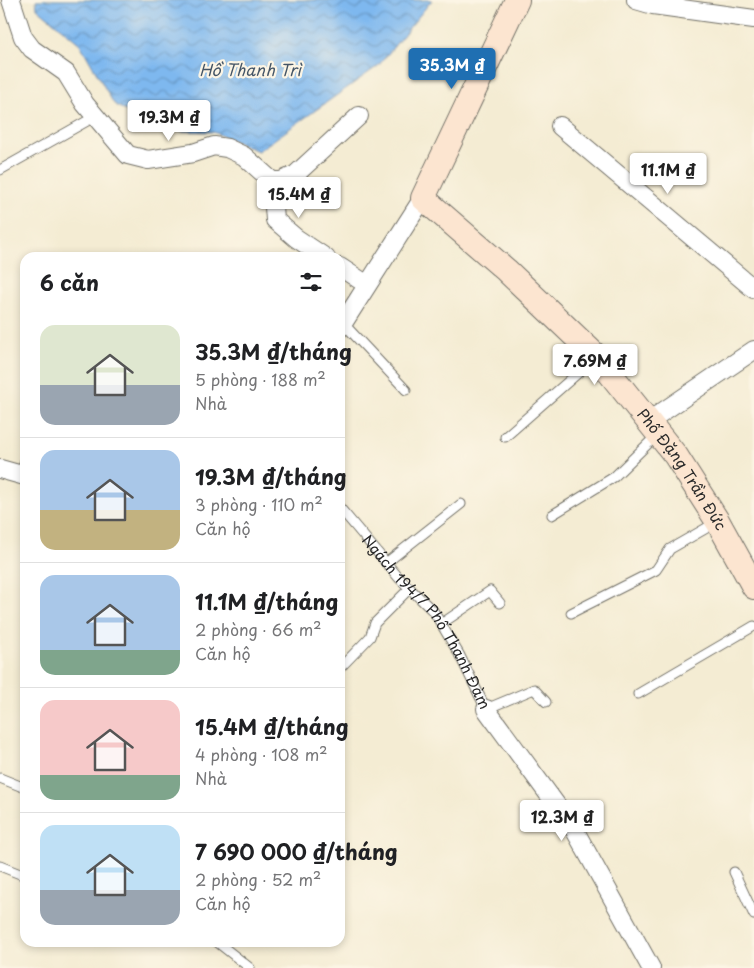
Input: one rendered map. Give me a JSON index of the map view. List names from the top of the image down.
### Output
{
  "streets": {
    "street": ["Phố Đặng Trần Đức", "Ngách 194/7 Phố Thanh Đàm"]
  },
  "water": ["Hồ Thanh Trì"],
  "page": {
    "price": [
      "35.3M ₫",
      "19.3M ₫",
      "11.1M ₫",
      "15.4M ₫",
      "7.69M ₫",
      "12.3M ₫"
    ],
    "heading": "6 căn",
    "list": [
      {
        "name": "35.3M ₫/tháng",
        "note": "5 phòng · 188 m² · Nhà"
      },
      {
        "name": "19.3M ₫/tháng",
        "note": "3 phòng · 110 m² · Căn hộ"
      },
      {
        "name": "11.1M ₫/tháng",
        "note": "2 phòng · 66 m² · Căn hộ"
      },
      {
        "name": "15.4M ₫/tháng",
        "note": "4 phòng · 108 m² · Nhà"
      },
      {
        "name": "7 690 000 ₫/tháng",
        "note": "2 phòng · 52 m² · Căn hộ"
      }
    ]
  }
}
